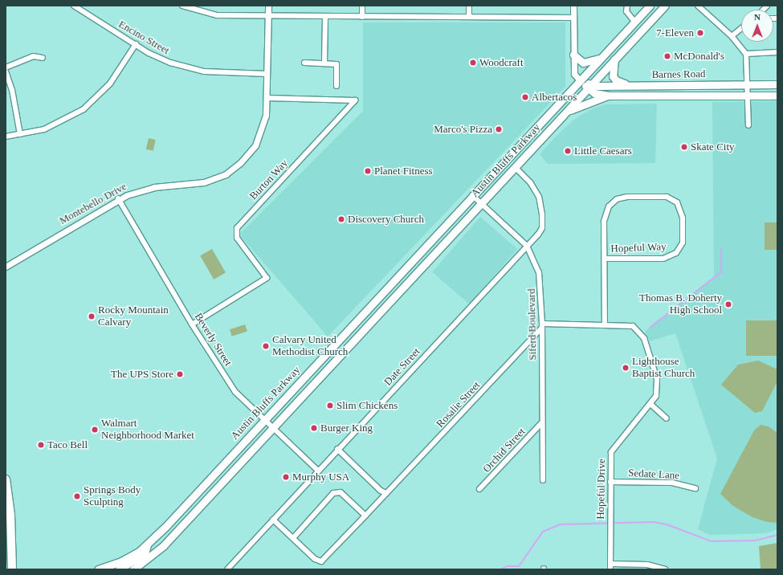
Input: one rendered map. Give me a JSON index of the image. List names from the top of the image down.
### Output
{
  "streets": {
    "main road": ["Barnes Road", "Austin Bluffs Parkway"],
    "street": [
      "Encino Street",
      "Burton Way",
      "Montebello Drive",
      "Hopeful Way",
      "Siferd Boulevard",
      "Beverly Street",
      "Date Street",
      "Rosalie Street",
      "Orchid Street",
      "Sedate Lane",
      "Hopeful Drive"
    ]
  },
  "crossings": [
    ["Encino Street", "Montebello Drive"],
    ["Barnes Road", "Austin Bluffs Parkway"],
    ["Austin Bluffs Parkway", "Siferd Boulevard"],
    ["Austin Bluffs Parkway", "Beverly Street"],
    ["Austin Bluffs Parkway", "Date Street"],
    ["Burton Way", "Montebello Drive"],
    ["Burton Way", "Beverly Street"],
    ["Montebello Drive", "Beverly Street"],
    ["Hopeful Way", "Hopeful Drive"],
    ["Siferd Boulevard", "Date Street"],
    ["Siferd Boulevard", "Rosalie Street"],
    ["Siferd Boulevard", "Orchid Street"],
    ["Siferd Boulevard", "Hopeful Drive"],
    ["Beverly Street", "Date Street"],
    ["Rosalie Street", "Hopeful Drive"],
    ["Sedate Lane", "Hopeful Drive"]
  ],
  "places": [
    "7-Eleven",
    "McDonald's",
    "Woodcraft",
    "Albertacos",
    "Marco's Pizza",
    "Skate City",
    "Little Caesars",
    "Planet Fitness",
    "Discovery Church",
    "Thomas B. Doherty High School",
    "Rocky Mountain Calvary",
    "Calvary United Methodist Church",
    "Lighthouse Baptist Church",
    "The UPS Store",
    "Slim Chickens",
    "Burger King",
    "Walmart Neighborhood Market",
    "Taco Bell",
    "Murphy USA",
    "Springs Body Sculpting"
  ],
  "north": "top"
}
